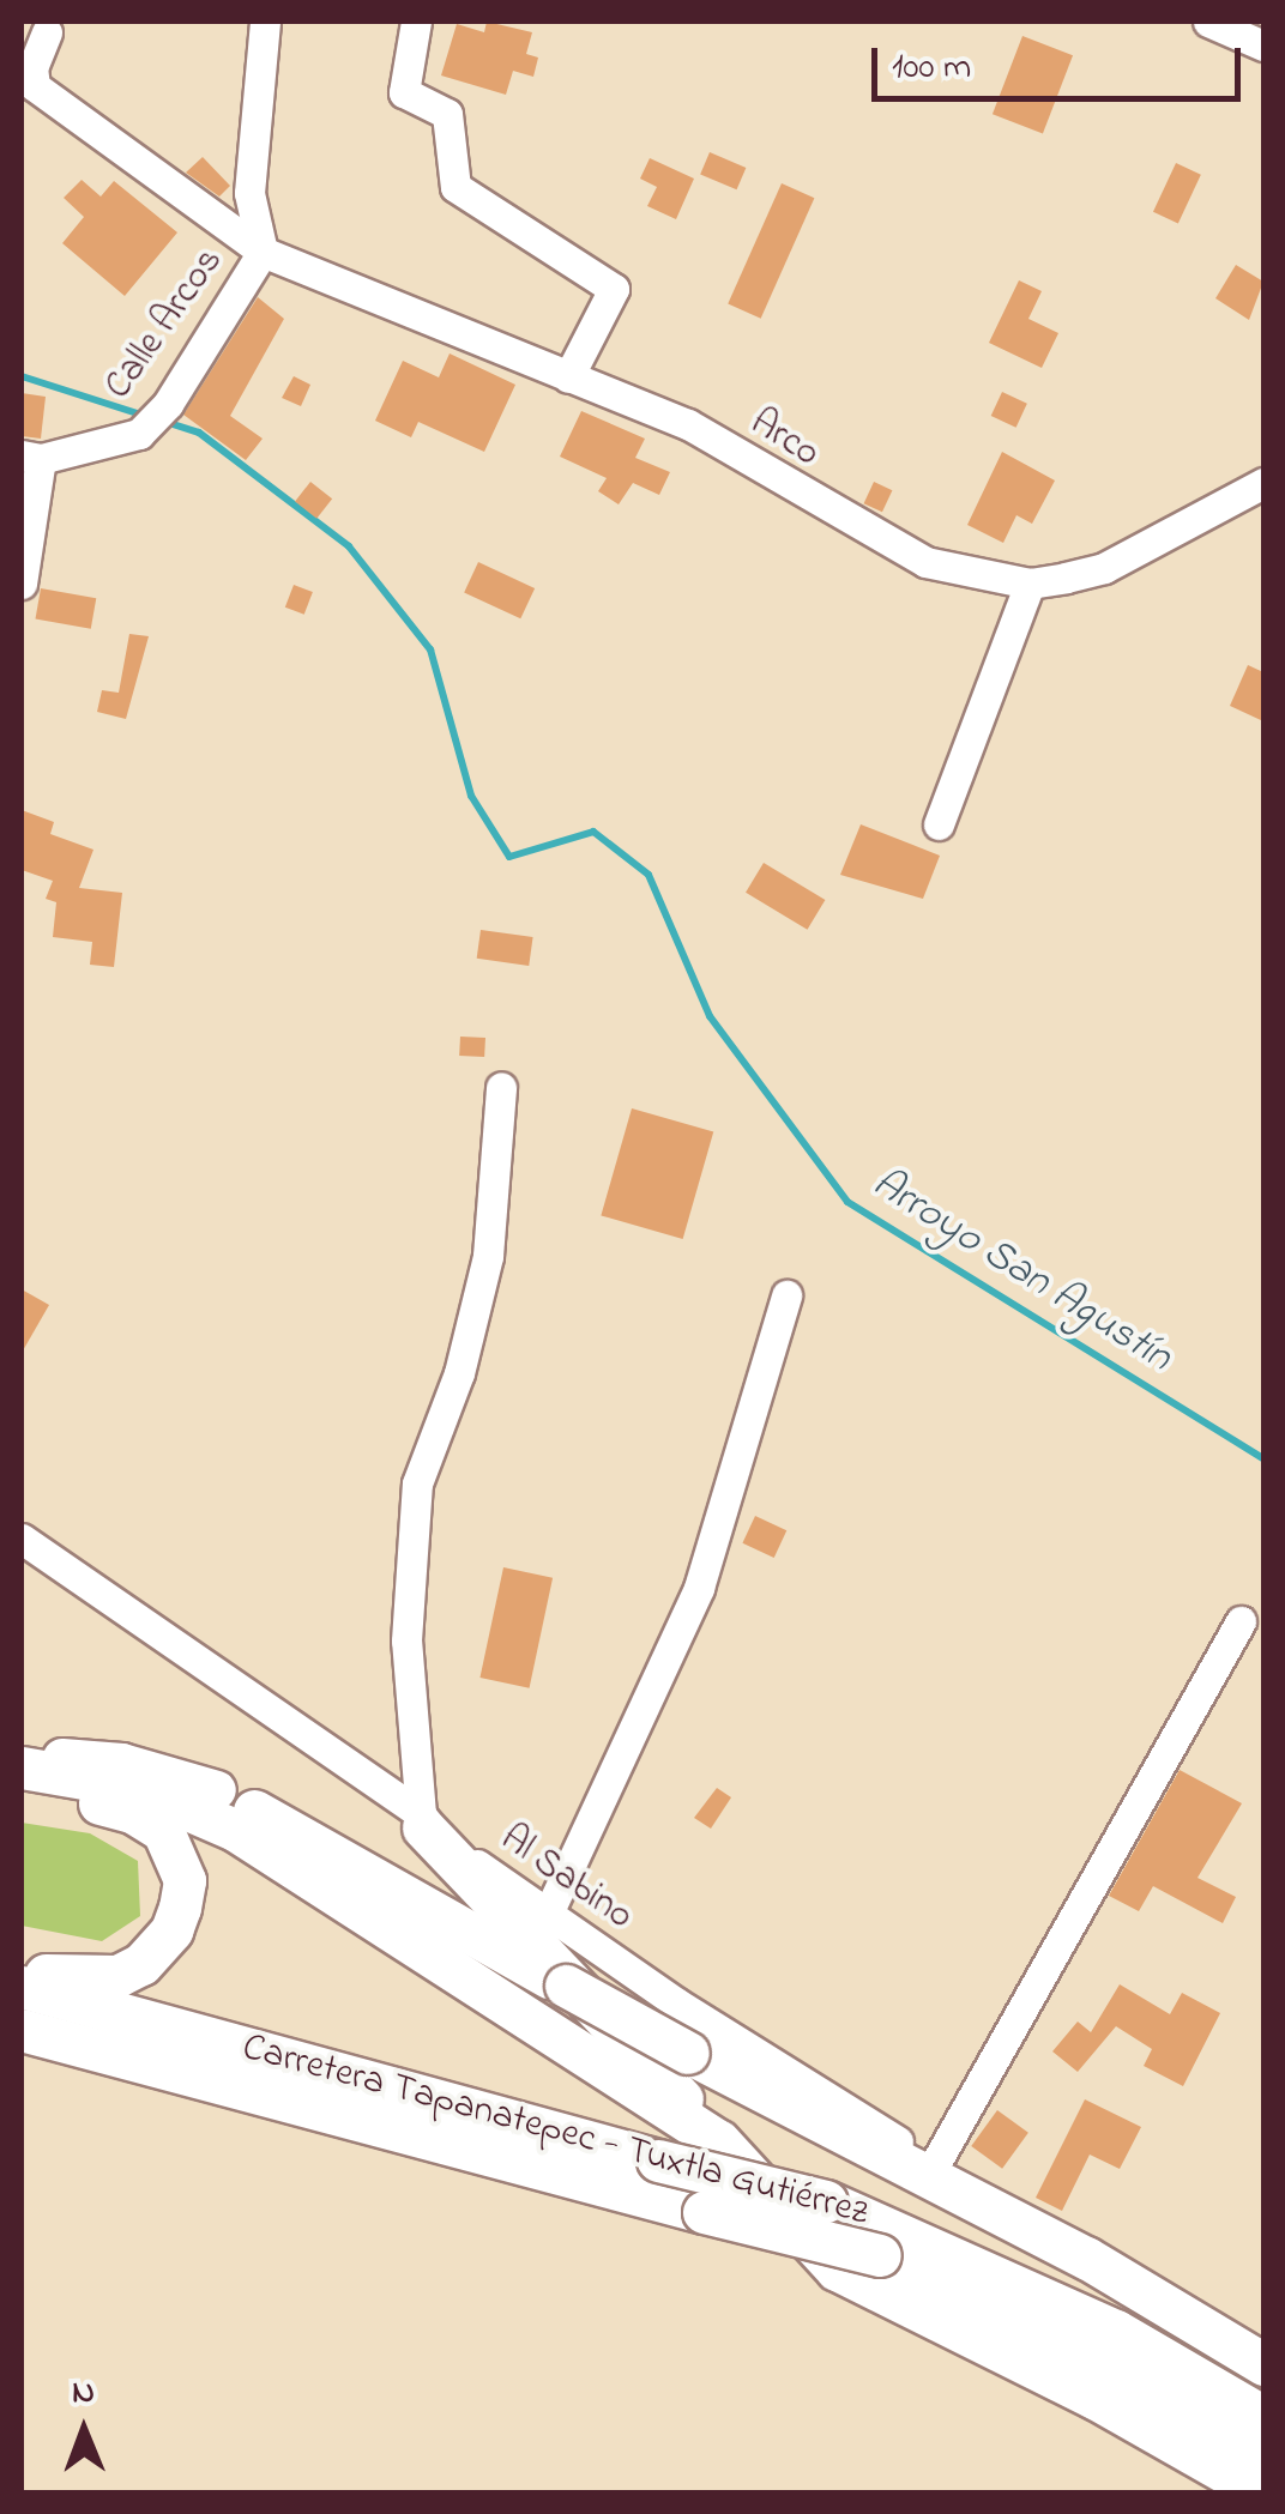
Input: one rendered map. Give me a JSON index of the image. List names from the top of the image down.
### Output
{
  "streets": {
    "highway": ["Carretera Tapanatepec - Tuxtla Gutiérrez"],
    "street": ["Calle Arcos", "Arco", "Al Sabino"]
  },
  "crossings": [
    ["Calle Arcos", "Arco"]
  ],
  "water": ["Arroyo San Agustín"],
  "scale_bar": "100 m",
  "north": "top"
}
